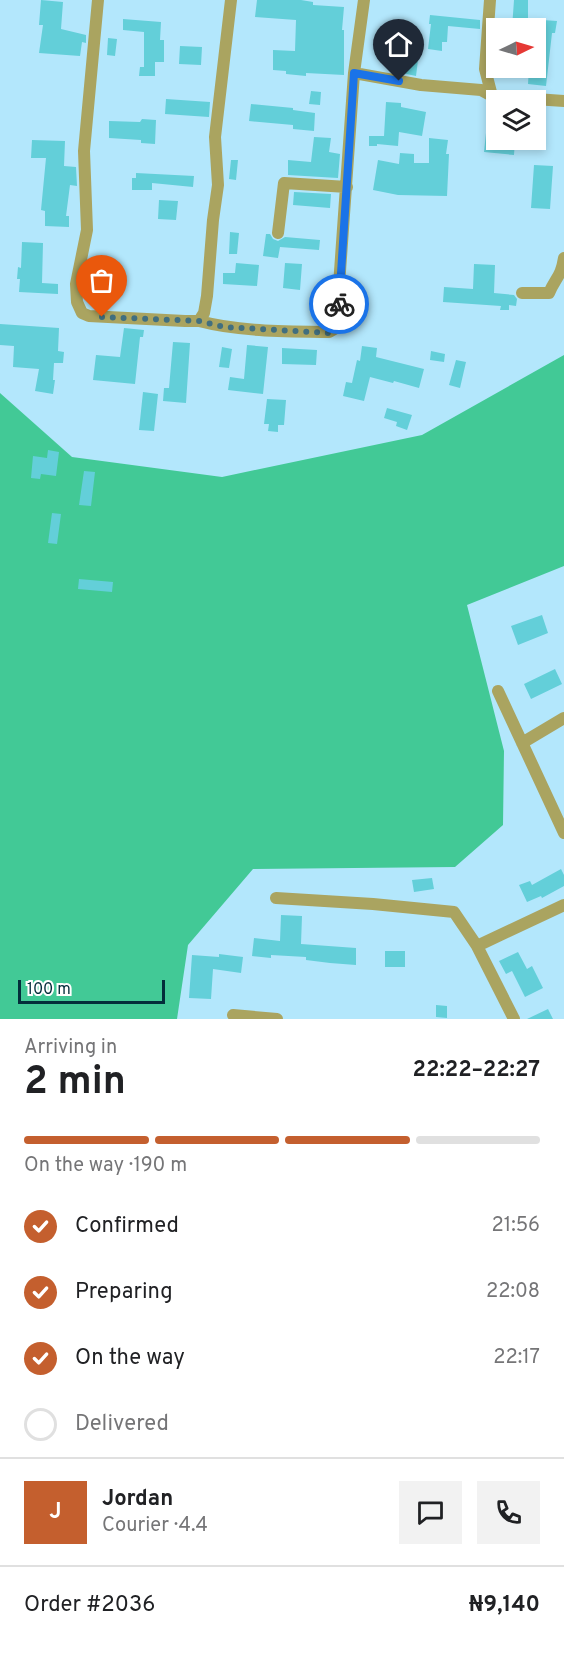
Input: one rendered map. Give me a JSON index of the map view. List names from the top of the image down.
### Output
{
  "scale_bar": "100 m",
  "north": "right",
  "page": {
    "scale": "100 m",
    "heading": ["2 min", "Arriving in", "22:22–22:27"],
    "panel": [
      "Jordan",
      "Courier · 4.4",
      "Order #2036",
      "₦9,140"
    ],
    "bar": "On the way · 190 m",
    "list": [
      ["Confirmed", "21:56"],
      ["Preparing", "22:08"],
      ["On the way", "22:17"],
      "Delivered"
    ],
    "round": "J"
  }
}
